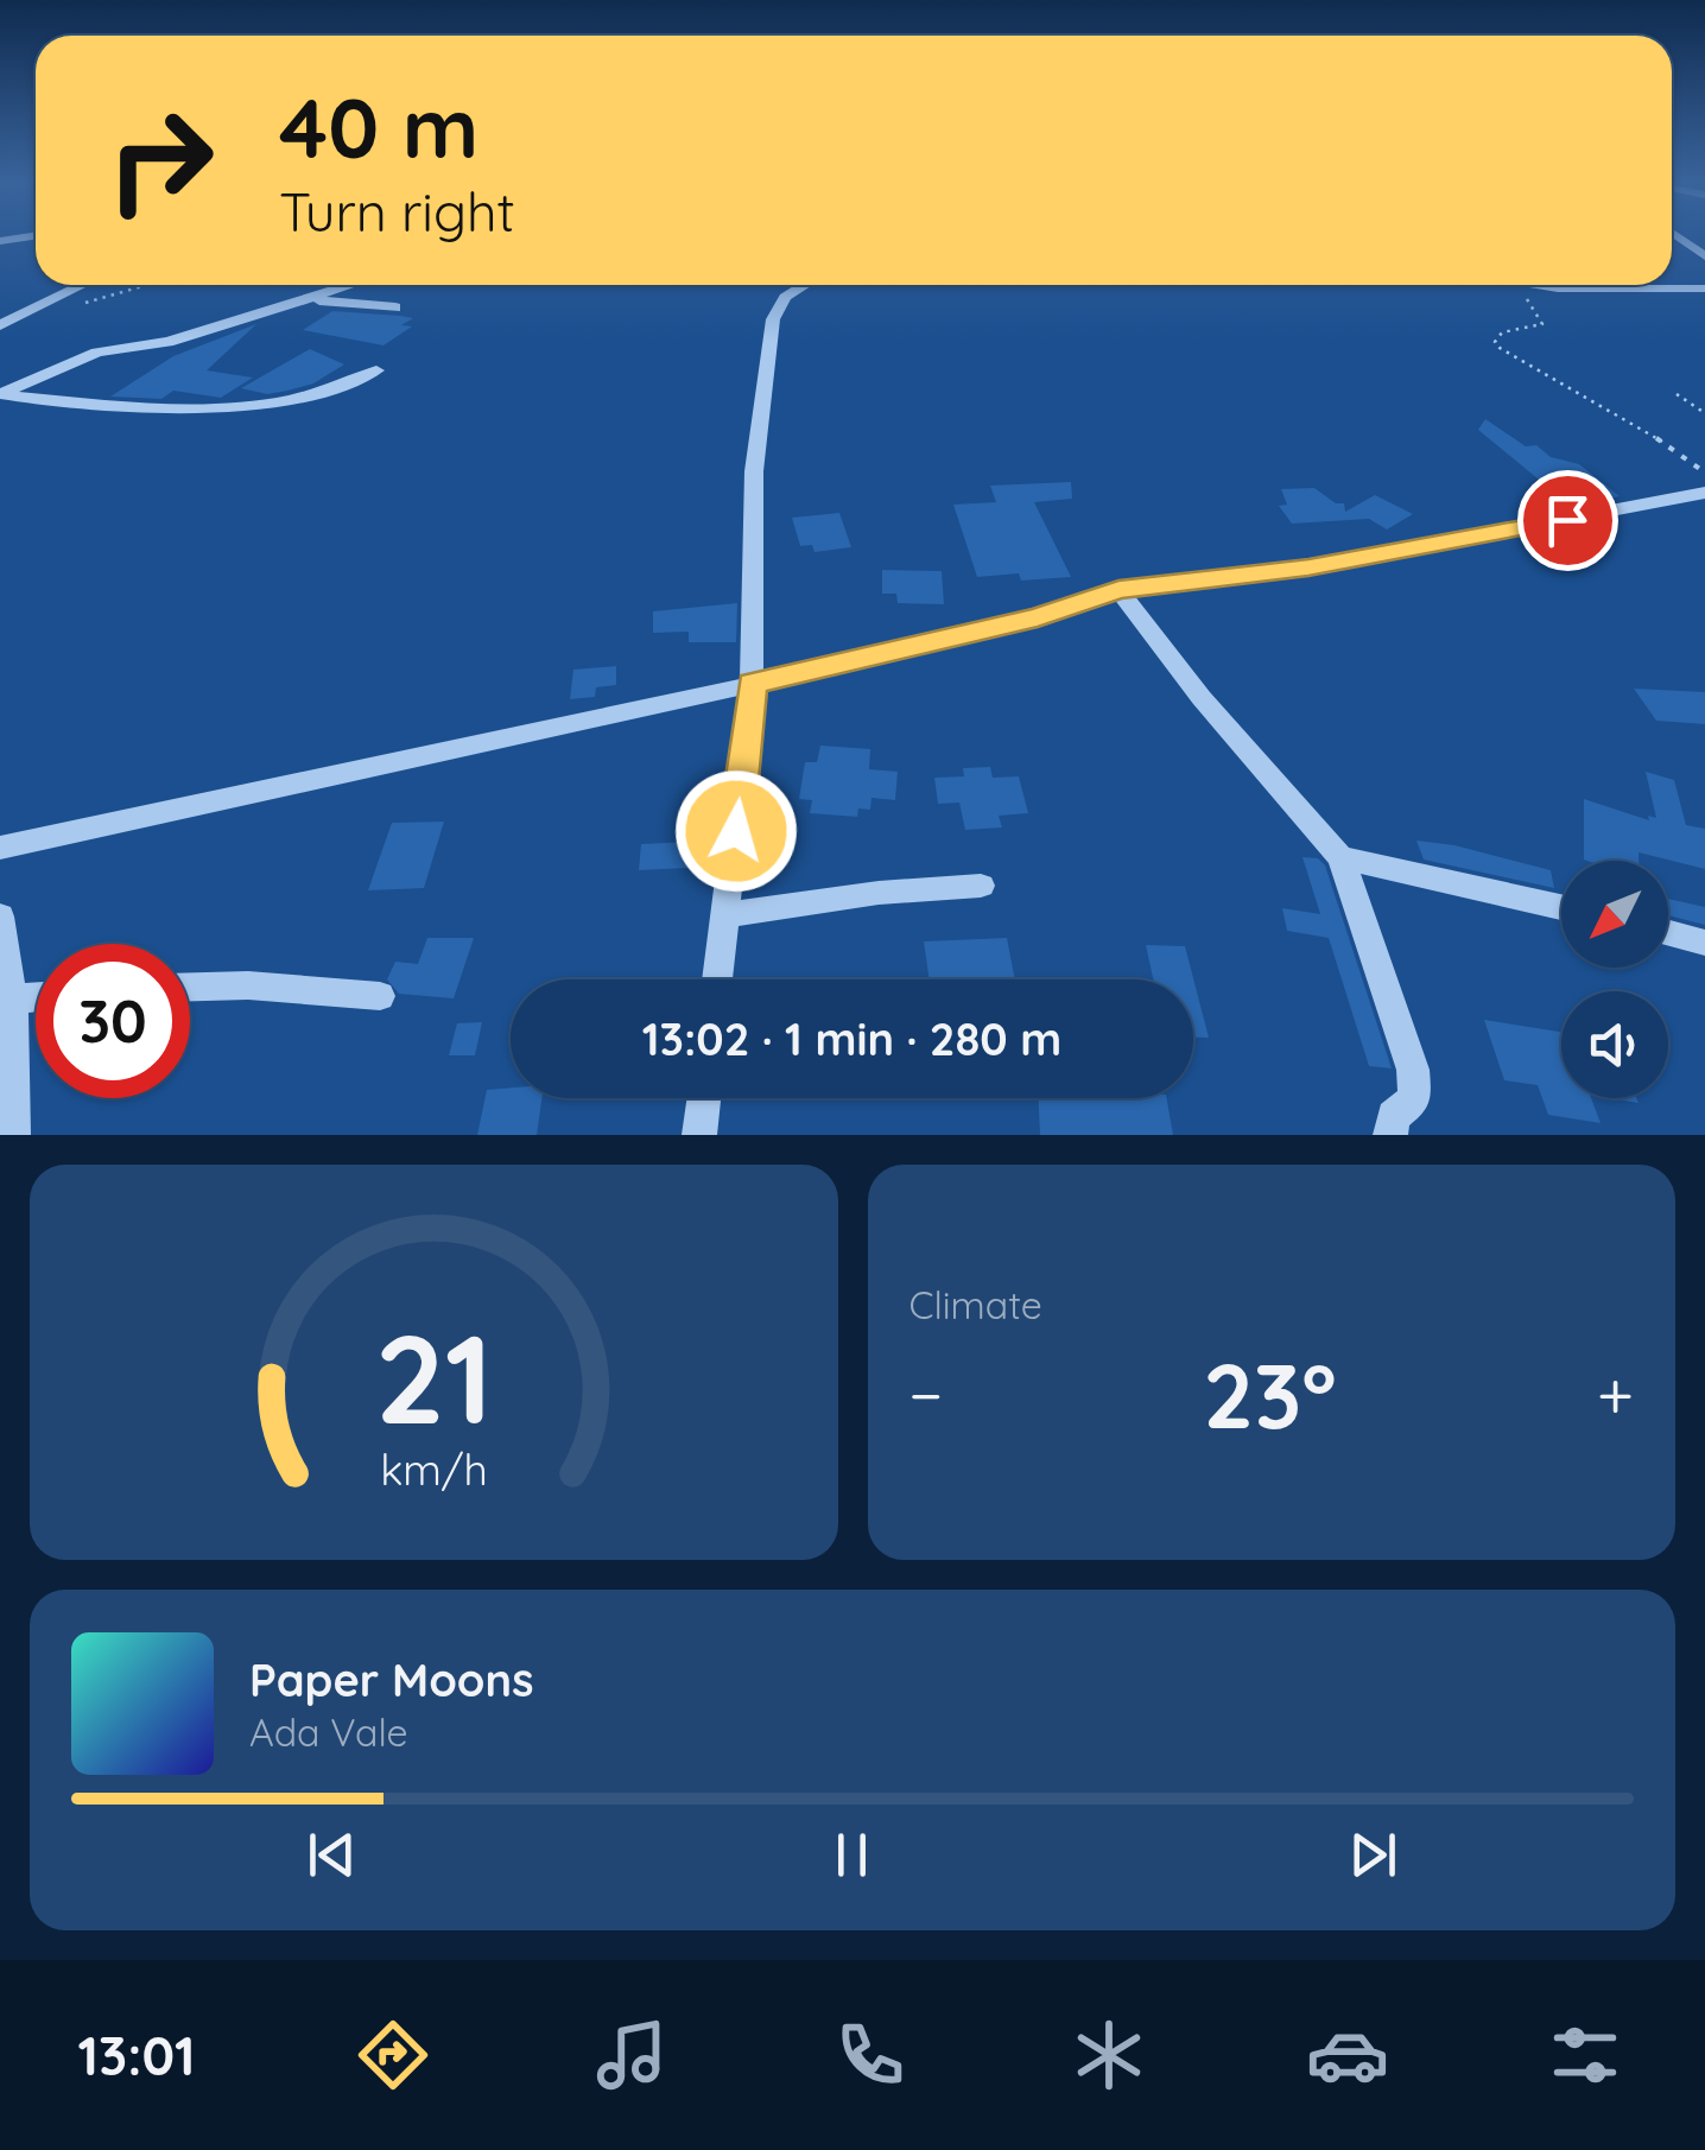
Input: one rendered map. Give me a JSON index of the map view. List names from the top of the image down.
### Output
{
  "north": "bottom left",
  "page": {
    "turn": ["40 m", "Turn right"],
    "limit": "30",
    "trip": "13:02 · 1 min · 280 m",
    "tile": "Climate",
    "heat": ["−", "23°", "+"],
    "song": ["Paper Moons", "Ada Vale"],
    "tabs": "13:01",
    "gauge": ["21", "km/h"]
  }
}
